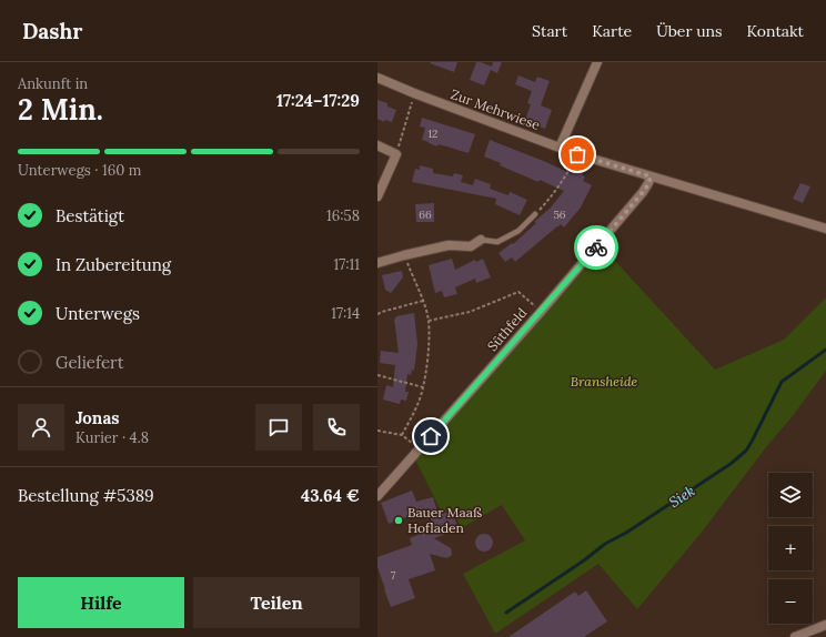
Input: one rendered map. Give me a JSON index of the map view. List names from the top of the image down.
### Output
{
  "streets": {
    "street": ["Zur Mehrwiese", "Süthfeld"]
  },
  "crossings": [
    ["Zur Mehrwiese", "Süthfeld"]
  ],
  "water": ["Siek"],
  "parks": ["Bransheide"],
  "places": ["Bauer Maaß Hofladen"],
  "house_numbers": [
    "12",
    "66",
    "56",
    "7"
  ],
  "page": {
    "header": "Dashr",
    "nav": [
      "Start",
      "Karte",
      "Über uns",
      "Kontakt"
    ],
    "heading": ["2 Min.", "Ankunft in", "17:24–17:29"],
    "panel": [
      "Jonas",
      "Kurier · 4.8",
      "Bestellung #5389",
      "43.64 €"
    ],
    "bar": "Unterwegs · 160 m",
    "list": [
      ["Bestätigt", "16:58"],
      ["In Zubereitung", "17:11"],
      ["Unterwegs", "17:14"],
      "Geliefert"
    ],
    "map_buttons": ["+", "−"],
    "buttons": ["Hilfe", "Teilen"]
  }
}
